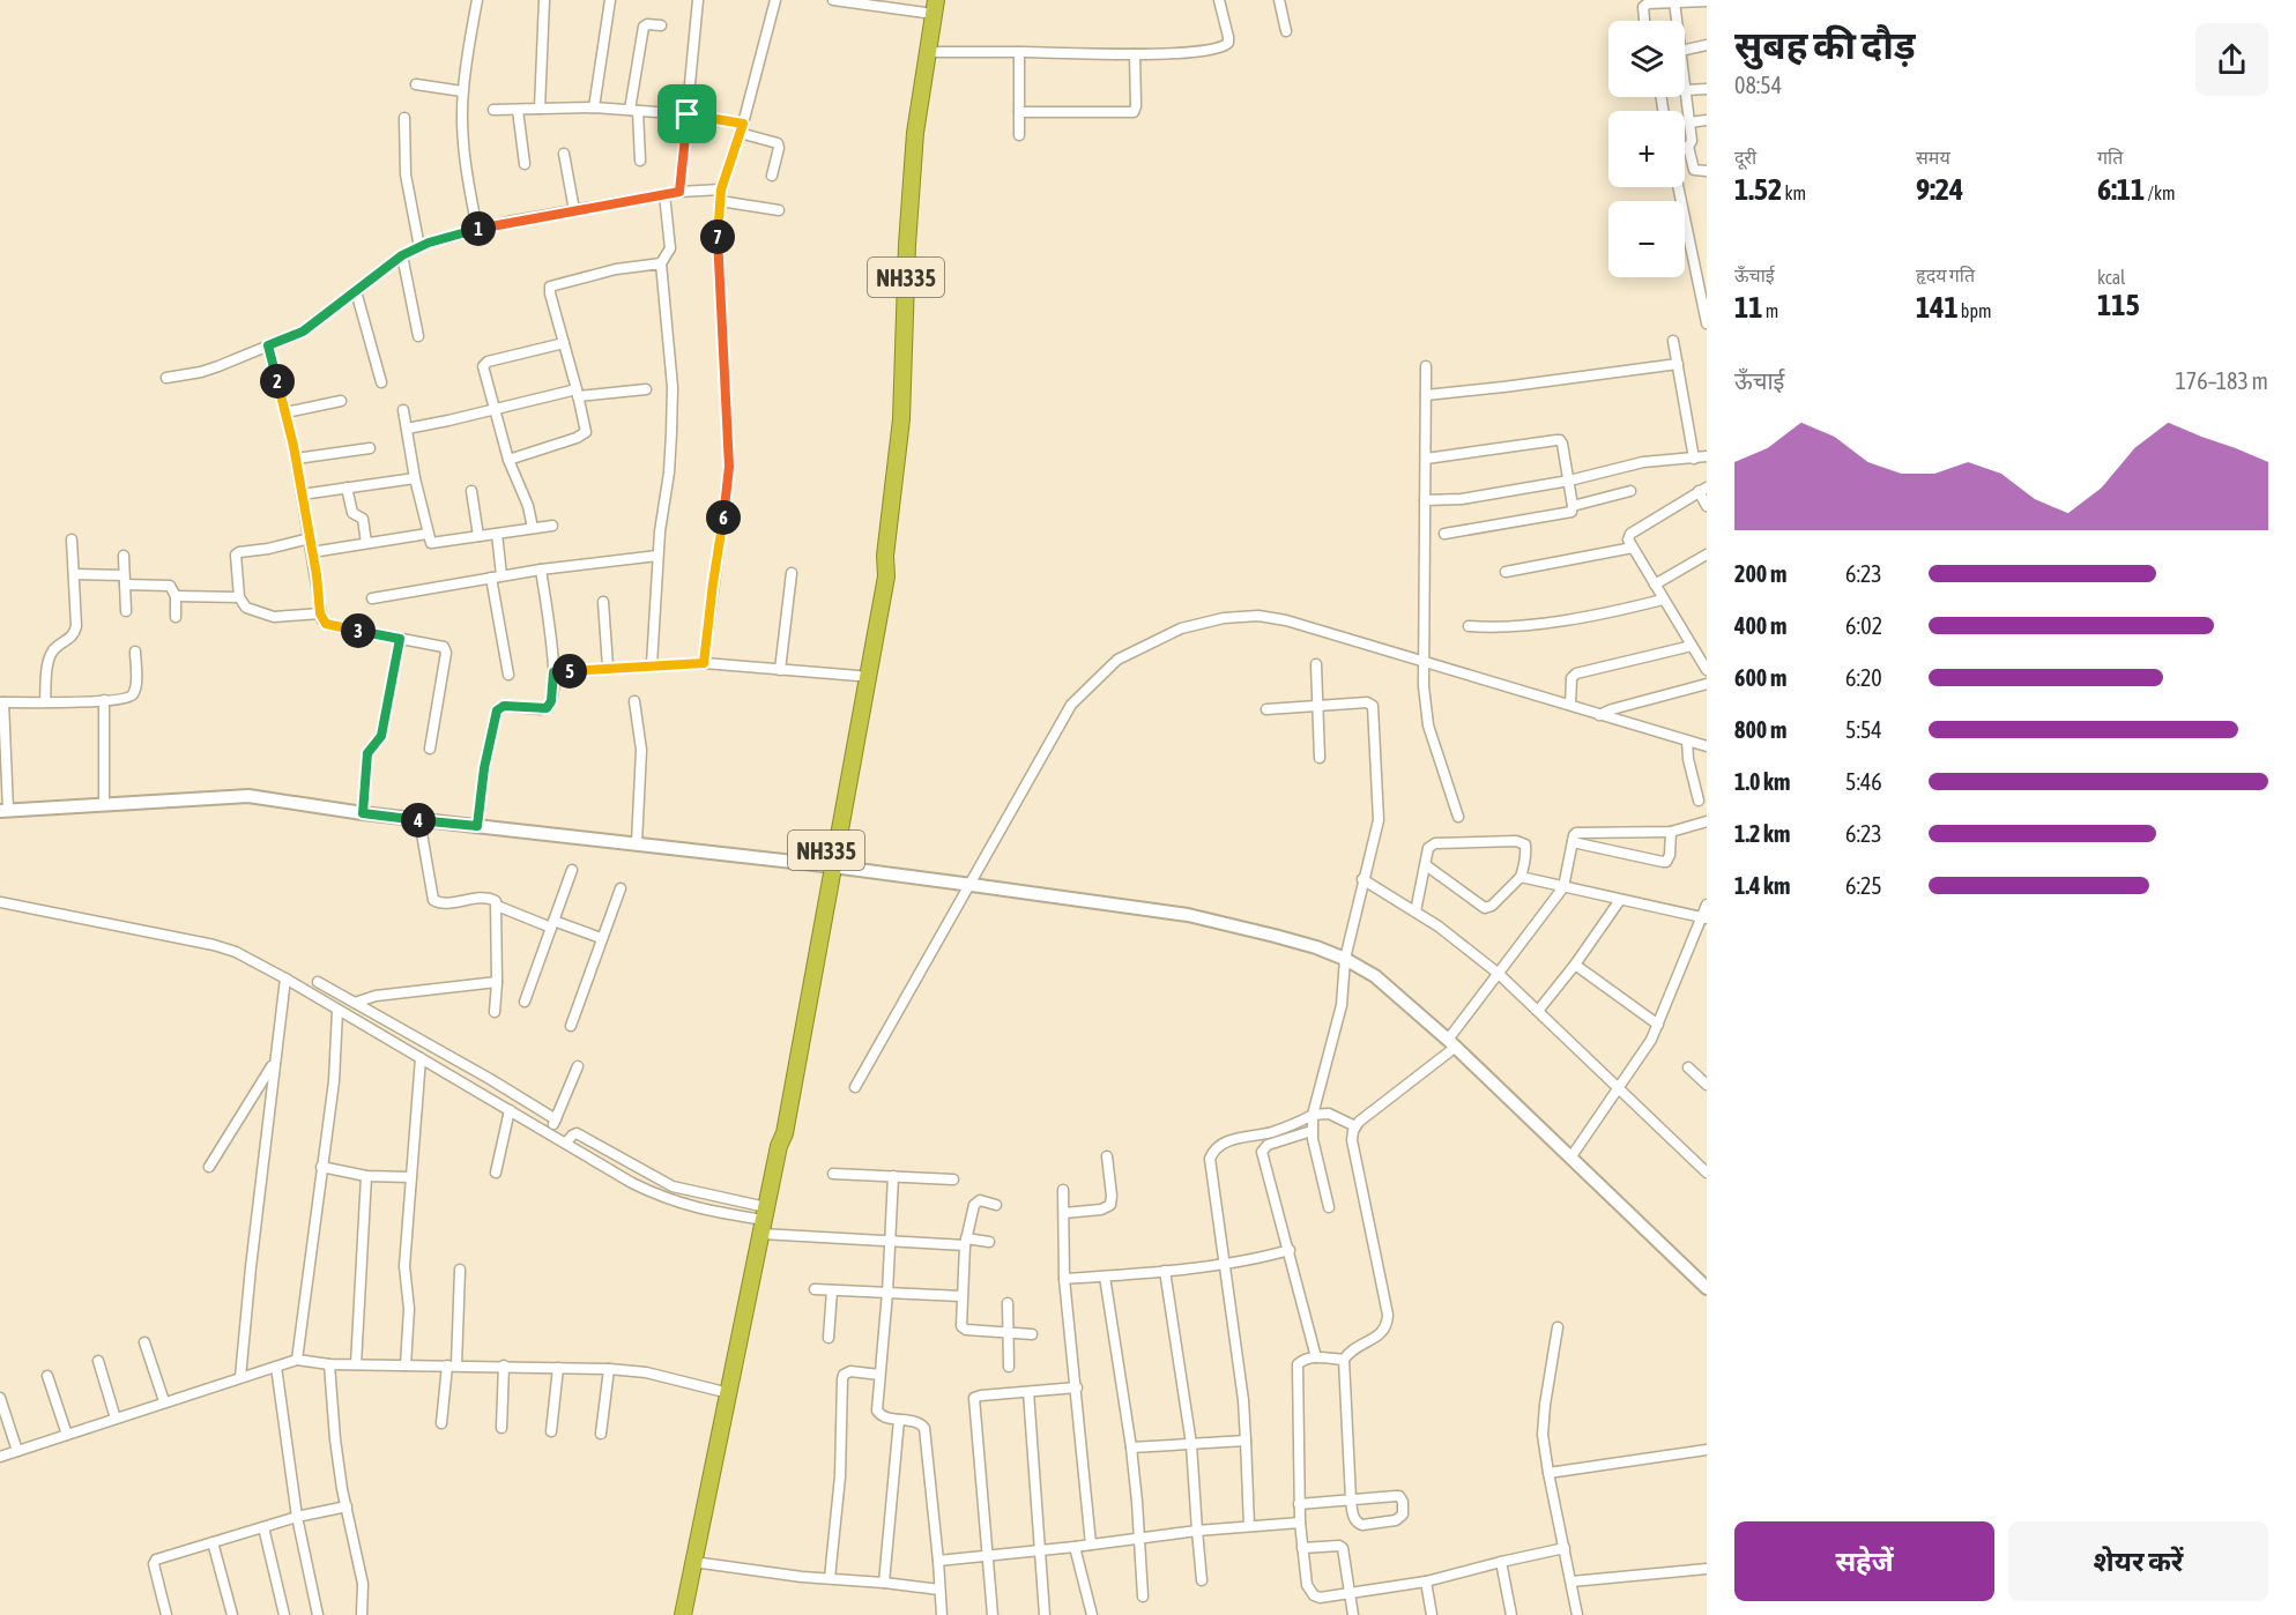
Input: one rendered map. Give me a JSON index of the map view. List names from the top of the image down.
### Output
{
  "streets": {
    "highway": ["NH335"]
  },
  "page": {
    "heading": ["सुबह की दौड़", "08:54"],
    "map_buttons": ["+", "−"],
    "stats": [
      ["दूरी", "1.52 km"],
      ["समय", "9:24"],
      ["गति", "6:11 /km"],
      ["ऊँचाई", "11 m"],
      ["हृदय गति", "141 bpm"],
      ["kcal", "115"]
    ],
    "pins": [
      "1",
      "7",
      "2",
      "6",
      "3",
      "5",
      "4"
    ],
    "chart": ["ऊँचाई", "176–183 m"],
    "list": [
      {
        "name": "200 m",
        "note": "6:23"
      },
      {
        "name": "400 m",
        "note": "6:02"
      },
      {
        "name": "600 m",
        "note": "6:20"
      },
      {
        "name": "800 m",
        "note": "5:54"
      },
      {
        "name": "1.0 km",
        "note": "5:46"
      },
      {
        "name": "1.2 km",
        "note": "6:23"
      },
      {
        "name": "1.4 km",
        "note": "6:25"
      }
    ],
    "buttons": ["सहेजें", "शेयर करें"]
  }
}
